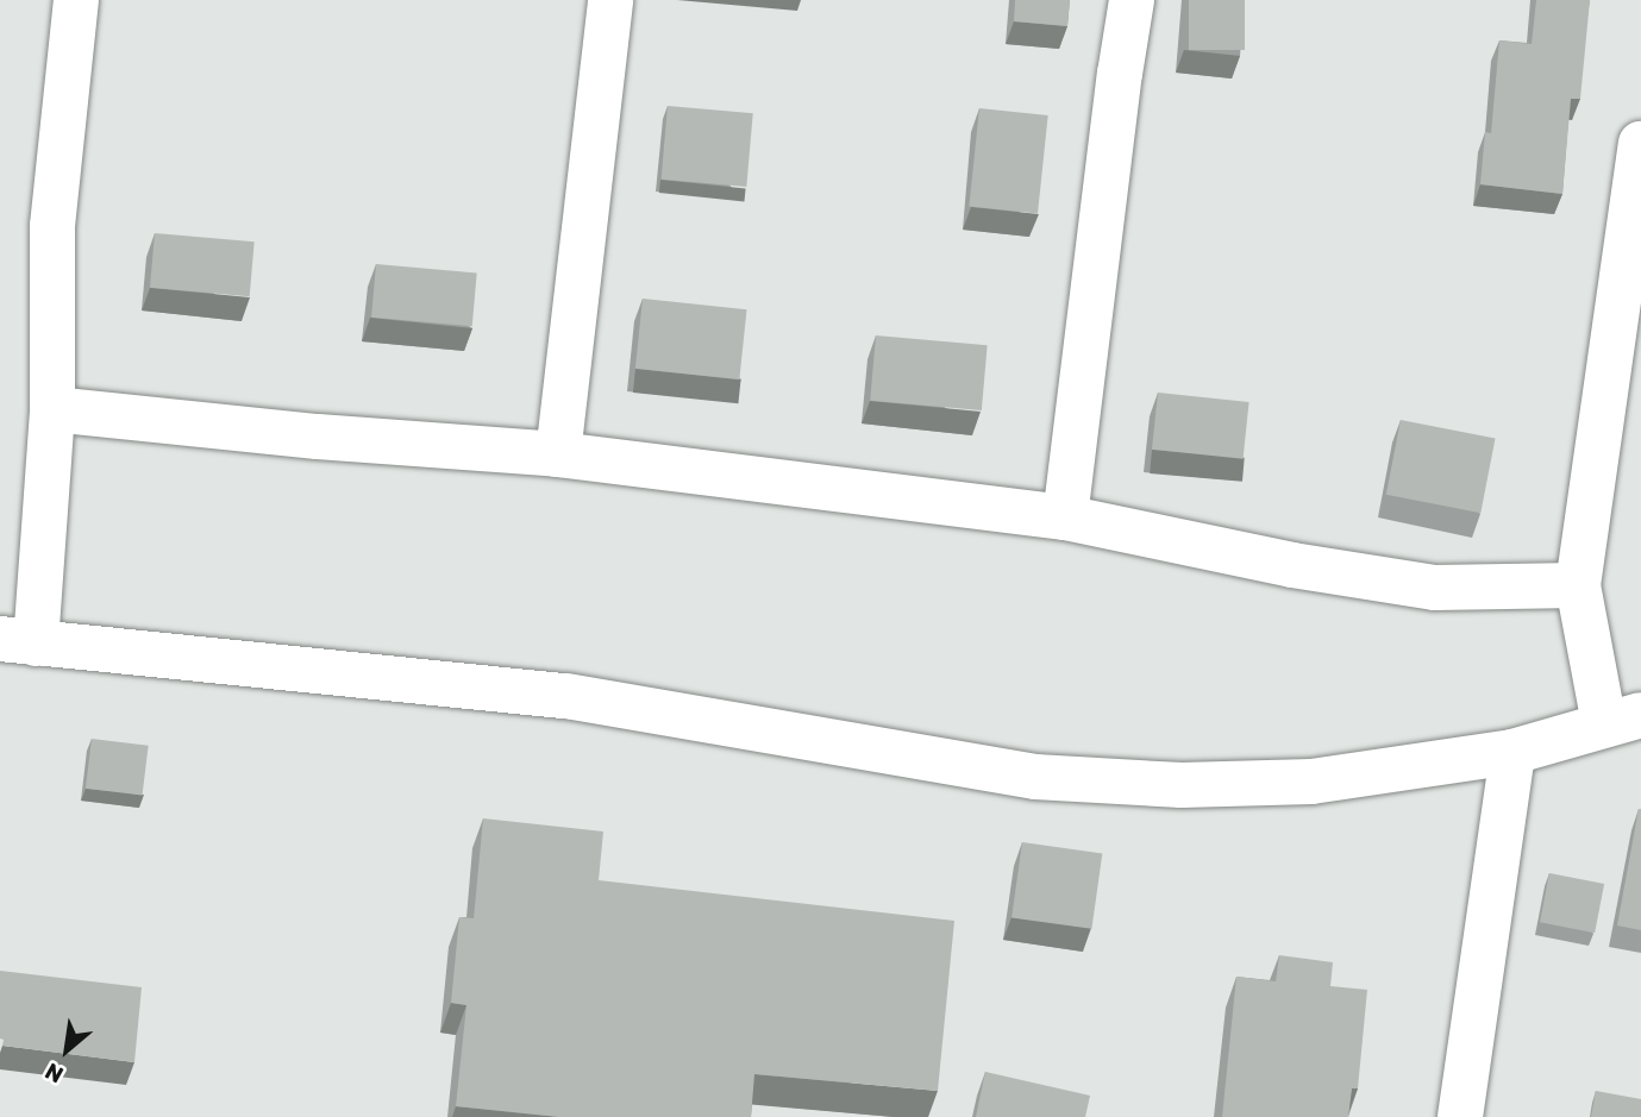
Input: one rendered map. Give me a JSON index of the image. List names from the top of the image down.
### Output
{
  "north": "bottom left"
}
